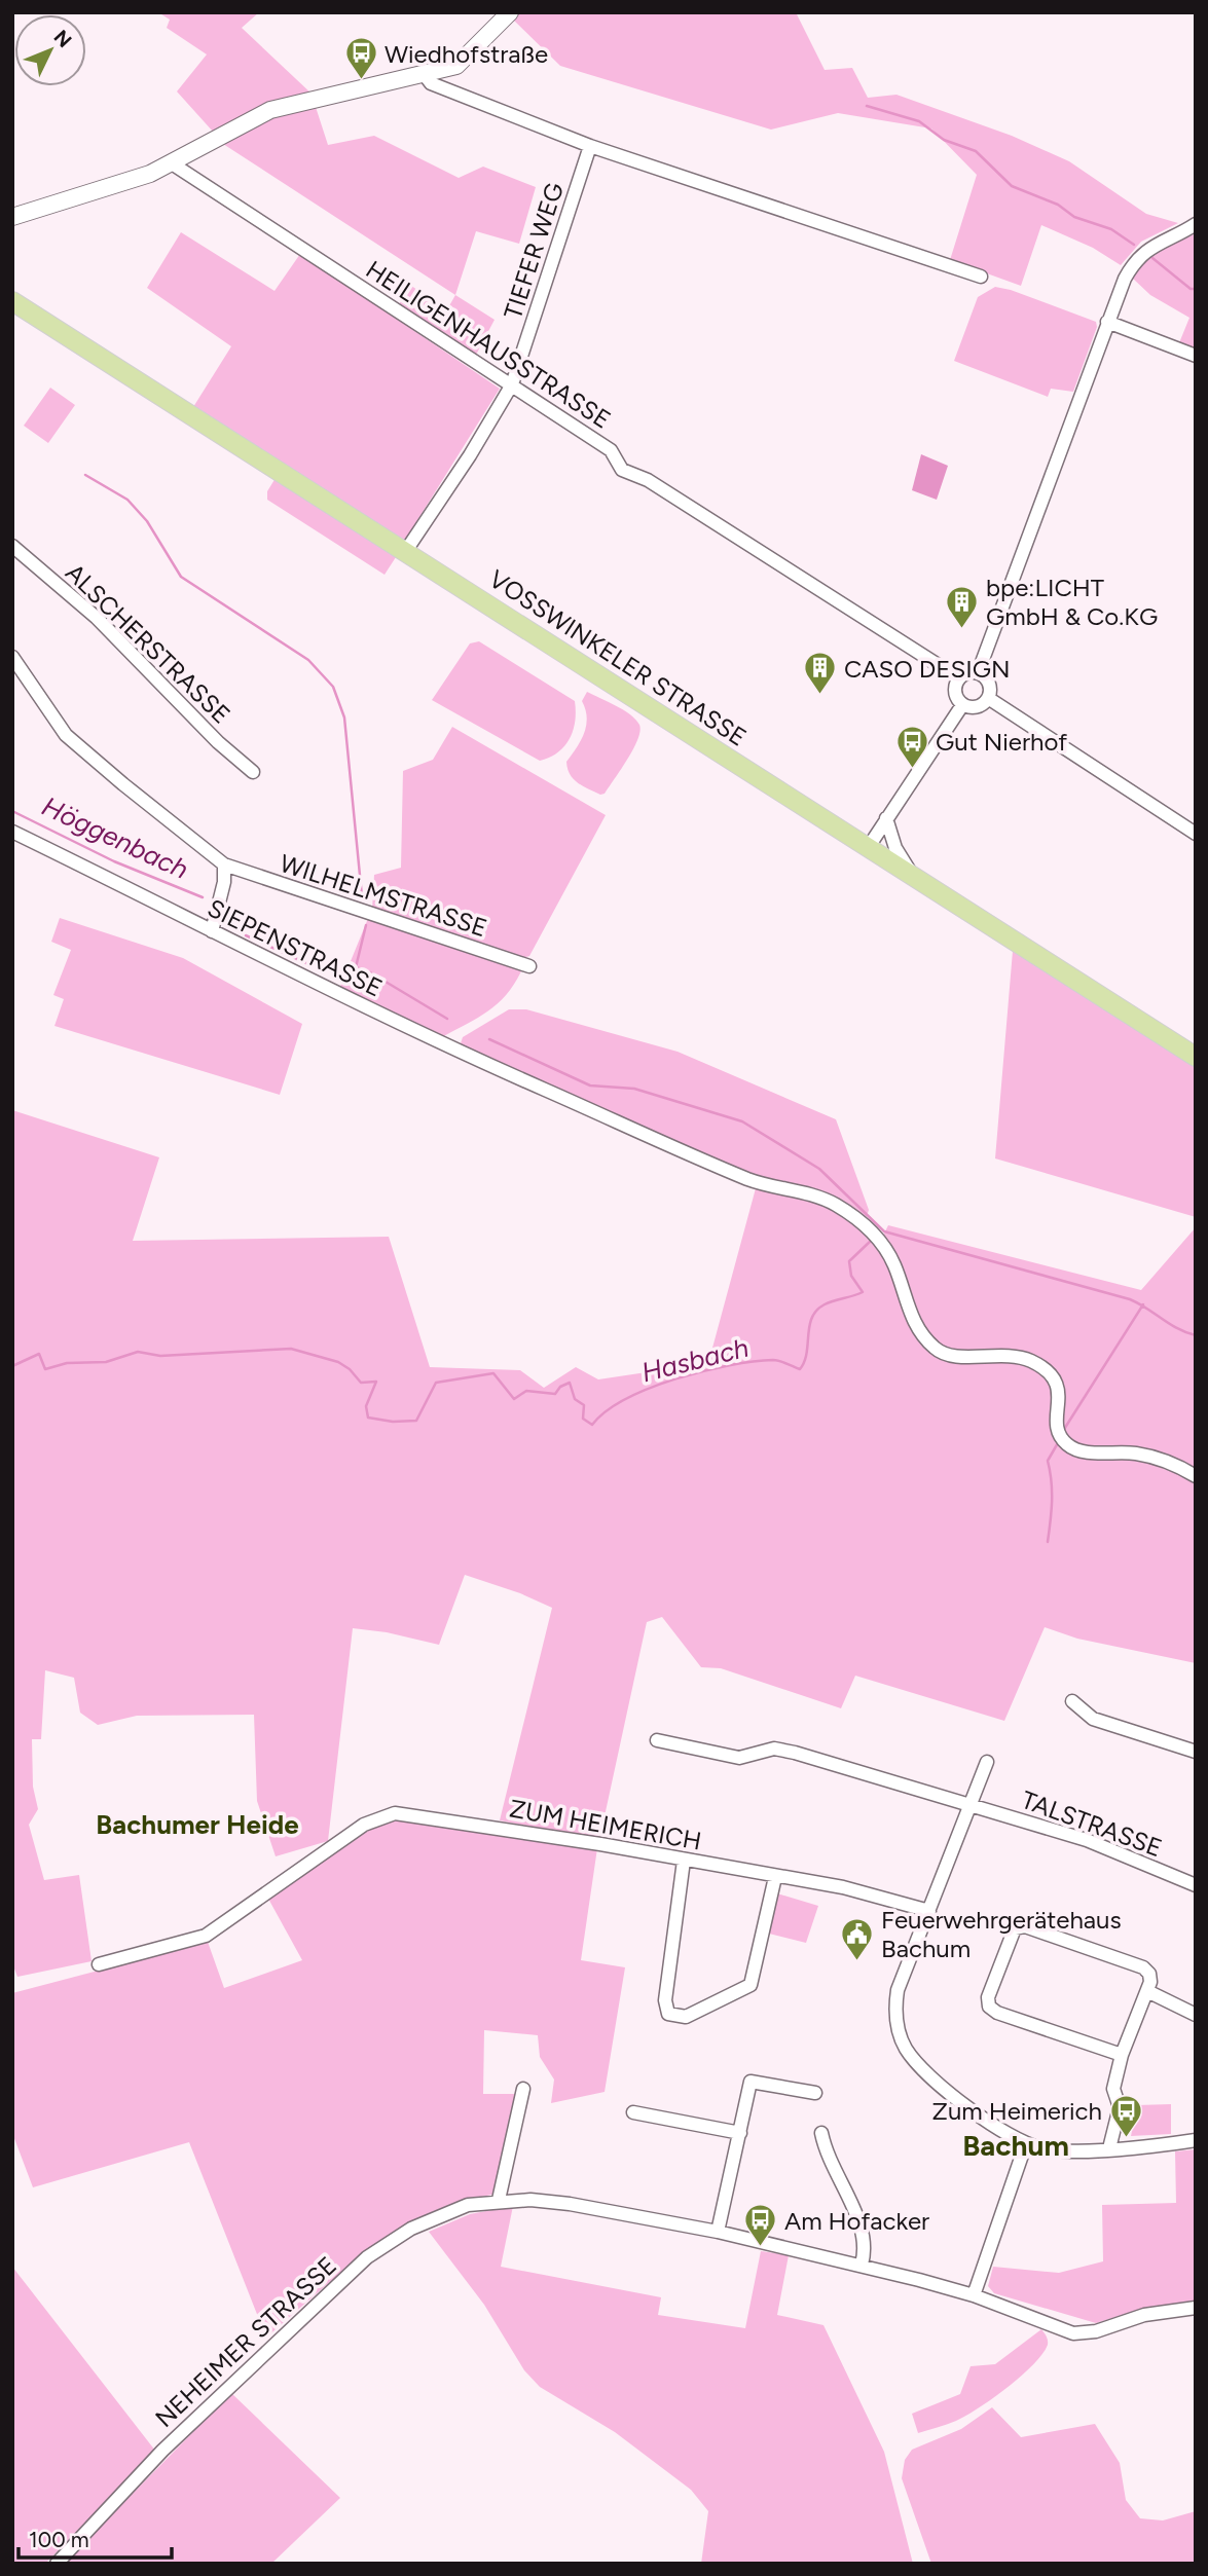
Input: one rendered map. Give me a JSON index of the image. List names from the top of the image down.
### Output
{
  "streets": {
    "main road": ["VOSSWINKELER STRASSE"],
    "street": [
      "TIEFER WEG",
      "HEILIGENHAUSSTRASSE",
      "ALSCHERSTRASSE",
      "WILHELMSTRASSE",
      "SIEPENSTRASSE",
      "TALSTRASSE",
      "ZUM HEIMERICH",
      "NEHEIMER STRASSE"
    ]
  },
  "crossings": [
    ["TIEFER WEG", "HEILIGENHAUSSTRASSE"],
    ["TIEFER WEG", "VOSSWINKELER STRASSE"]
  ],
  "districts": ["Bachumer Heide", "Bachum"],
  "water": ["Höggenbach", "Hasbach"],
  "places": {
    "bus stop": [
      "Wiedhofstraße",
      "Gut Nierhof",
      "Zum Heimerich",
      "Am Hofacker"
    ],
    "building": ["bpe:LICHT GmbH & Co.KG", "CASO DESIGN"],
    "public building": ["Feuerwehrgerätehaus Bachum"]
  },
  "scale_bar": "100 m",
  "north": "top right"
}
